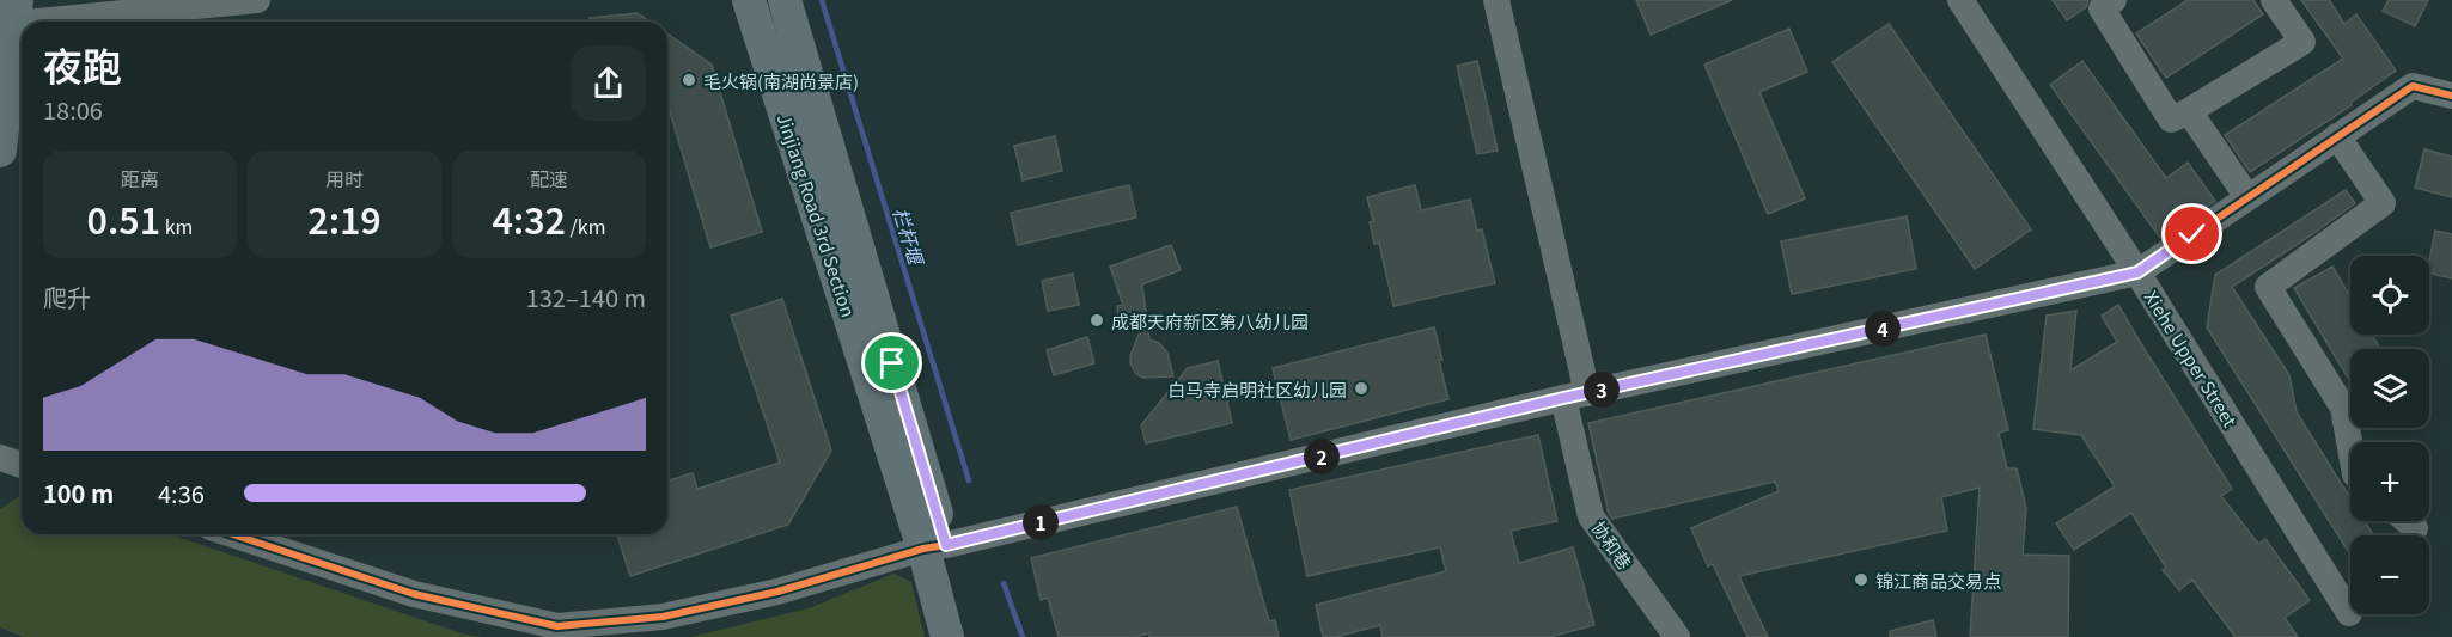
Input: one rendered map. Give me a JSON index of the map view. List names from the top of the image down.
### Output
{
  "streets": {
    "main road": ["Jinjiang Road 3rd Section"],
    "street": ["Xiehe Upper Street", "协和巷"]
  },
  "water": ["栏杆堰"],
  "places": [
    "毛火锅(南湖尚景店)",
    "成都天府新区第八幼儿园",
    "白马寺启明社区幼儿园",
    "锦江商品交易点"
  ],
  "page": {
    "heading": ["夜跑", "18:06"],
    "stats": [
      ["距离", "0.51 km"],
      ["用时", "2:19"],
      ["配速", "4:32 /km"]
    ],
    "map_buttons": ["+", "−"],
    "chart": ["爬升", "132–140 m"],
    "pins": [
      "4",
      "3",
      "2",
      "1"
    ],
    "list": [
      {
        "name": "100 m",
        "note": "4:36"
      }
    ]
  }
}
